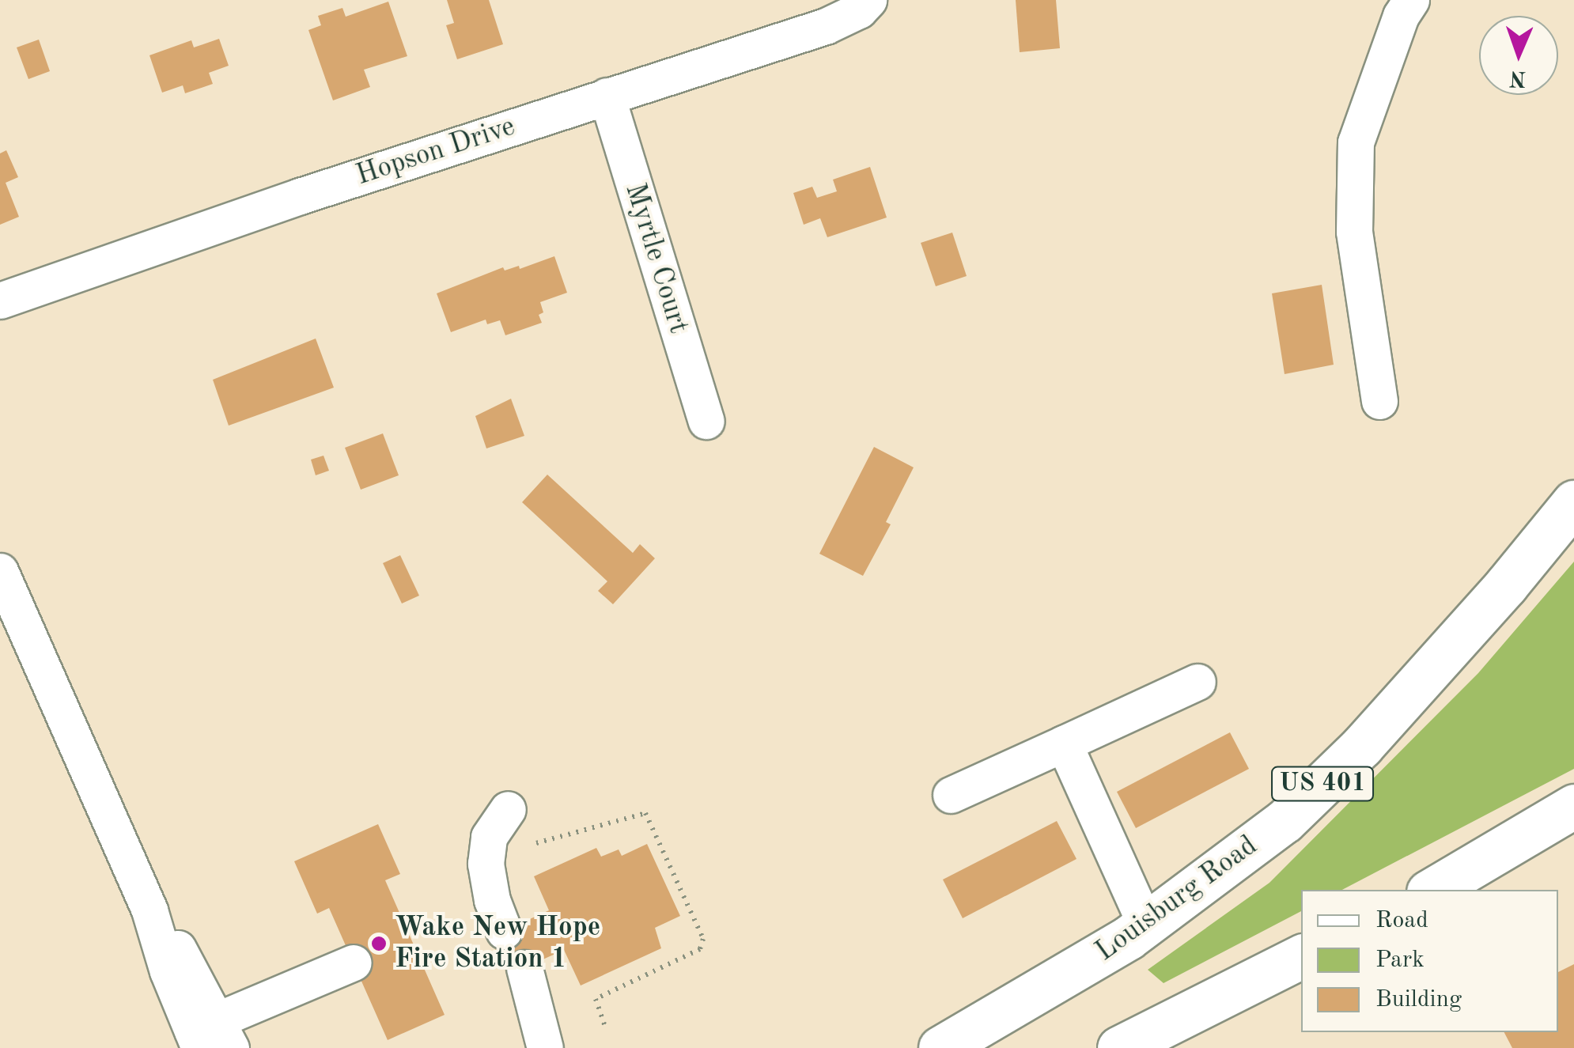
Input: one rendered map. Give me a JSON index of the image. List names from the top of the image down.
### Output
{
  "streets": {
    "highway": ["US 401", "Louisburg Road"],
    "street": ["Hopson Drive", "Myrtle Court"]
  },
  "crossings": [
    ["Hopson Drive", "Myrtle Court"]
  ],
  "places": ["Wake New Hope Fire Station 1"],
  "legend": ["Road", "Park", "Building"],
  "north": "bottom"
}
